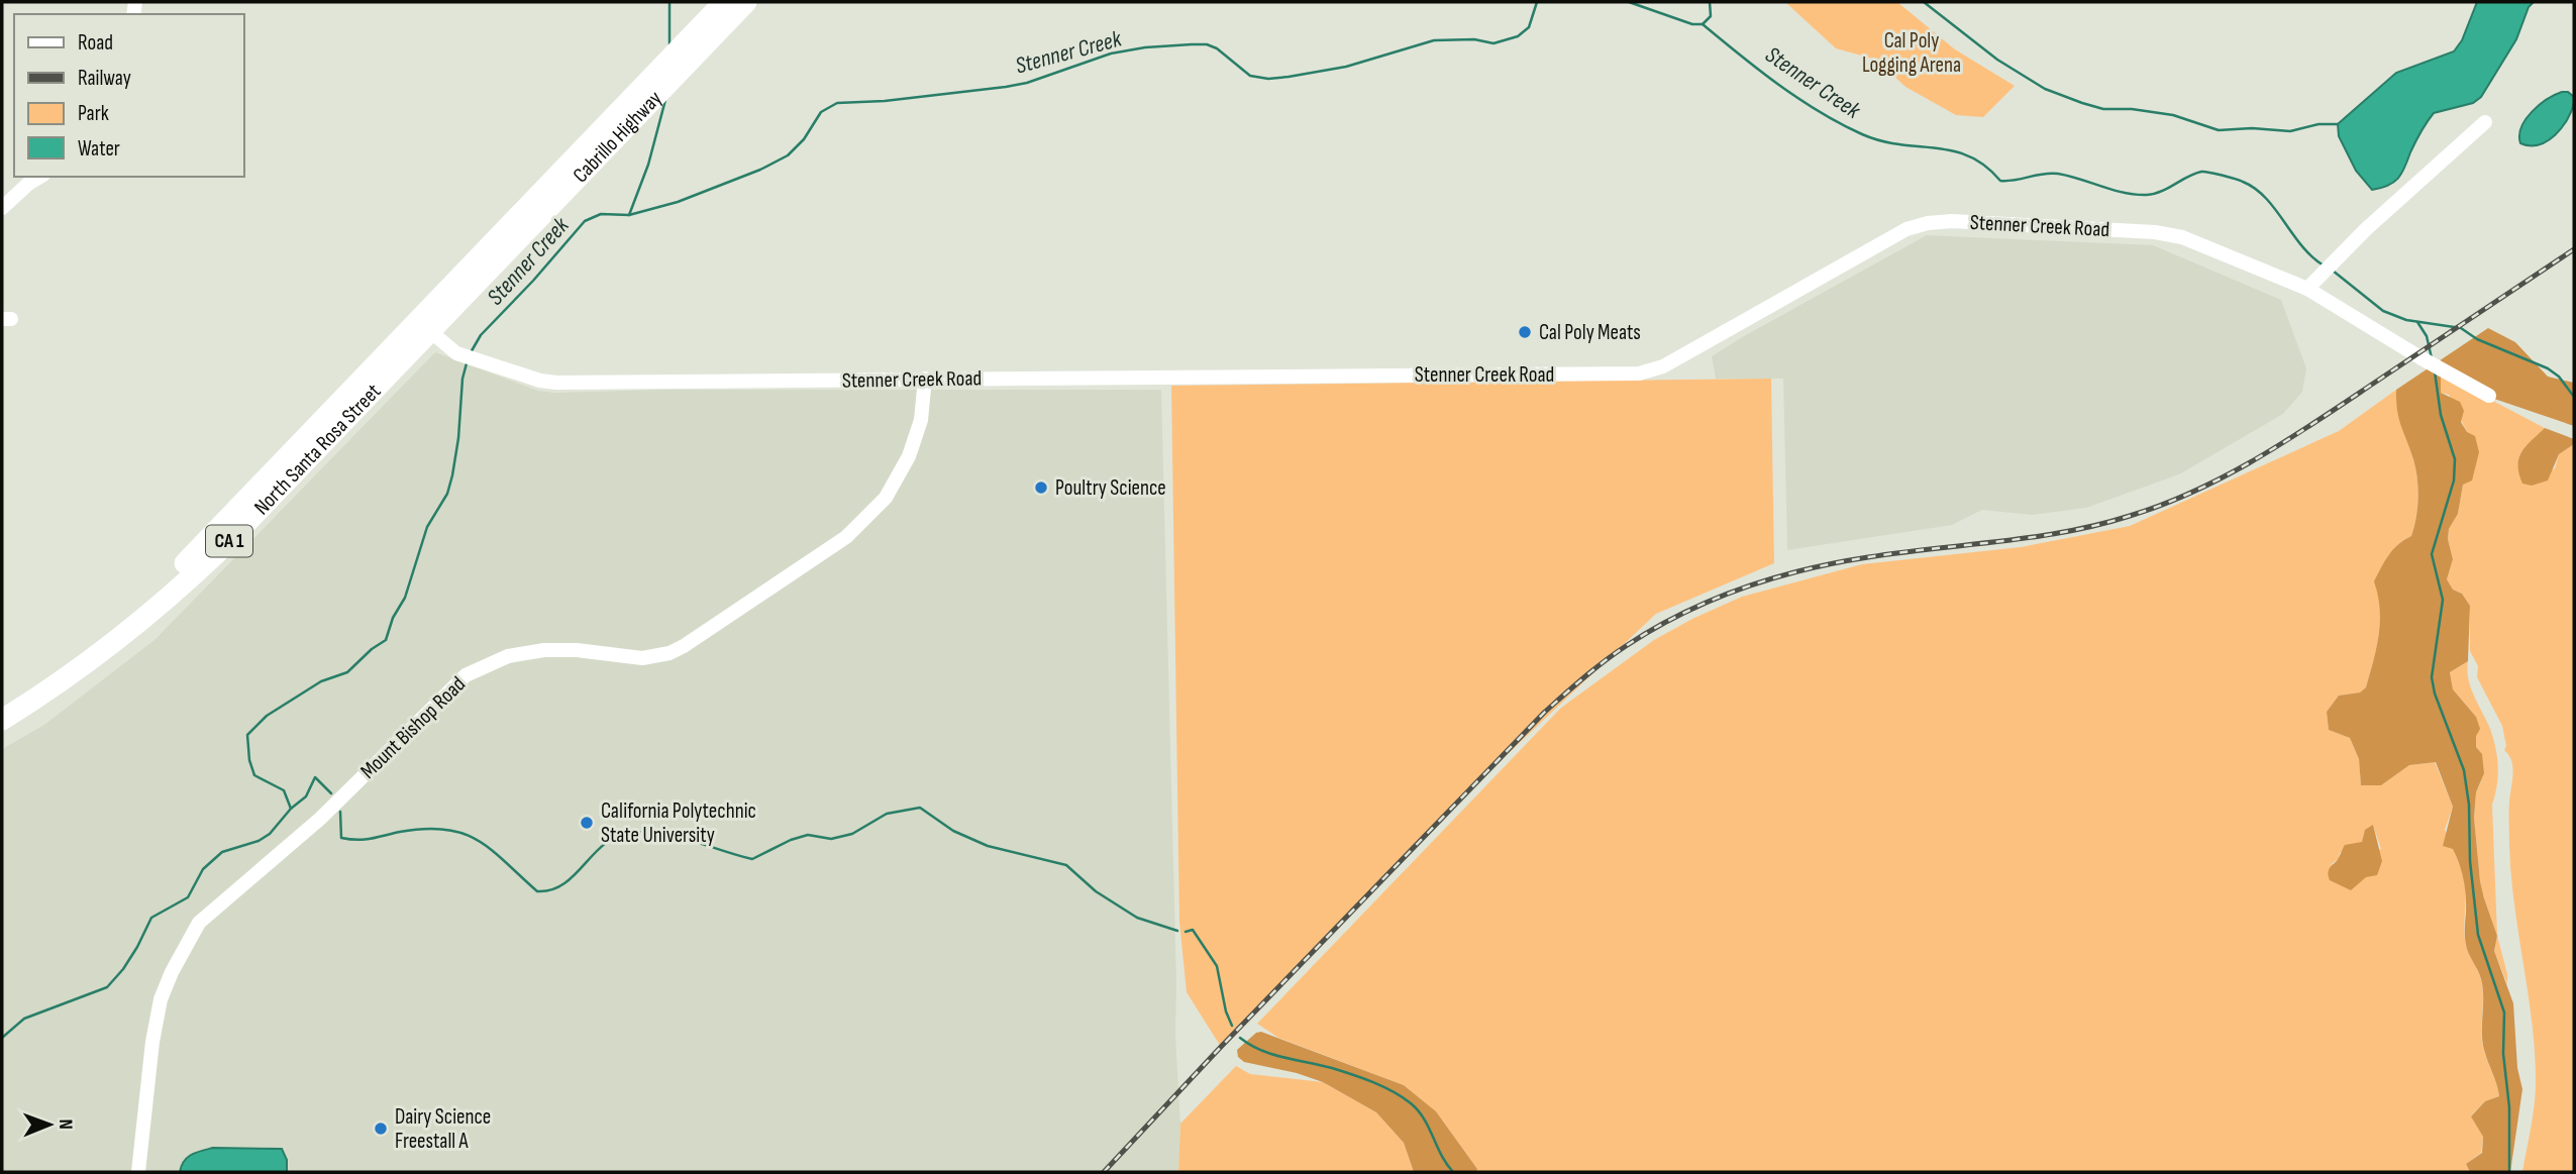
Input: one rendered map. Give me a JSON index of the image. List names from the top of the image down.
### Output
{
  "streets": {
    "highway": ["Cabrillo Highway", "North Santa Rosa Street", "CA 1"],
    "street": ["Stenner Creek Road", "Mount Bishop Road"]
  },
  "crossings": [
    ["Cabrillo Highway", "Stenner Creek Road"],
    ["Cabrillo Highway", "North Santa Rosa Street"],
    ["Stenner Creek Road", "North Santa Rosa Street"],
    ["Stenner Creek Road", "Mount Bishop Road"]
  ],
  "water": ["Stenner Creek"],
  "parks": ["Cal Poly Logging Arena"],
  "places": [
    "Cal Poly Meats",
    "Poultry Science",
    "California Polytechnic State University",
    "Dairy Science Freestall A"
  ],
  "legend": [
    "Road",
    "Railway",
    "Park",
    "Water"
  ],
  "north": "right"
}
